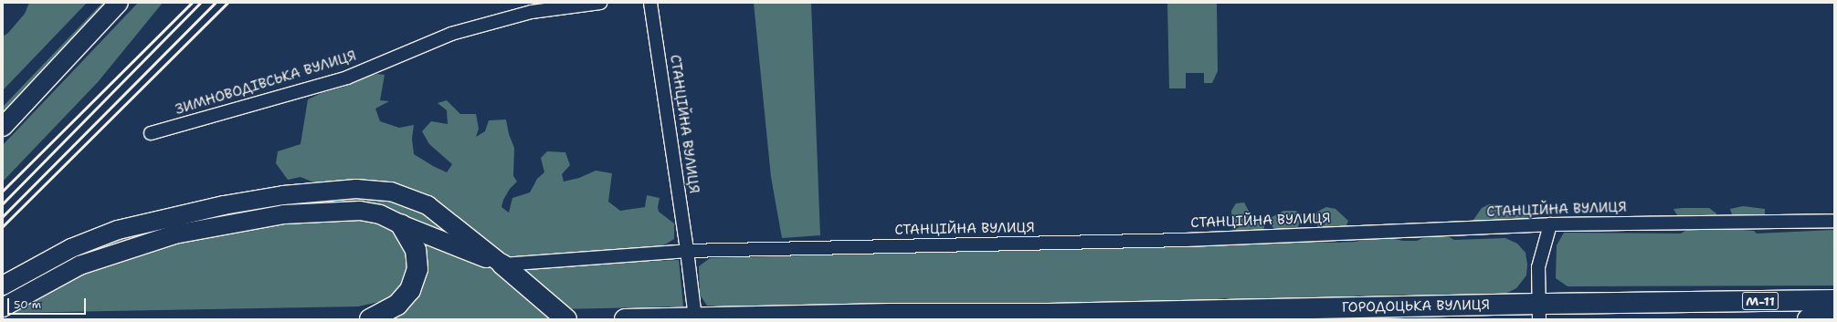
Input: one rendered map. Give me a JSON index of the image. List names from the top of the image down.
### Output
{
  "streets": {
    "main road": ["М-11", "ГОРОДОЦЬКА ВУЛИЦЯ"],
    "street": ["ЗИМНОВОДІВСЬКА ВУЛИЦЯ", "СТАНЦІЙНА ВУЛИЦЯ"]
  },
  "crossings": [
    ["СТАНЦІЙНА ВУЛИЦЯ", "ГОРОДОЦЬКА ВУЛИЦЯ"]
  ],
  "scale_bar": "50 m"
}
